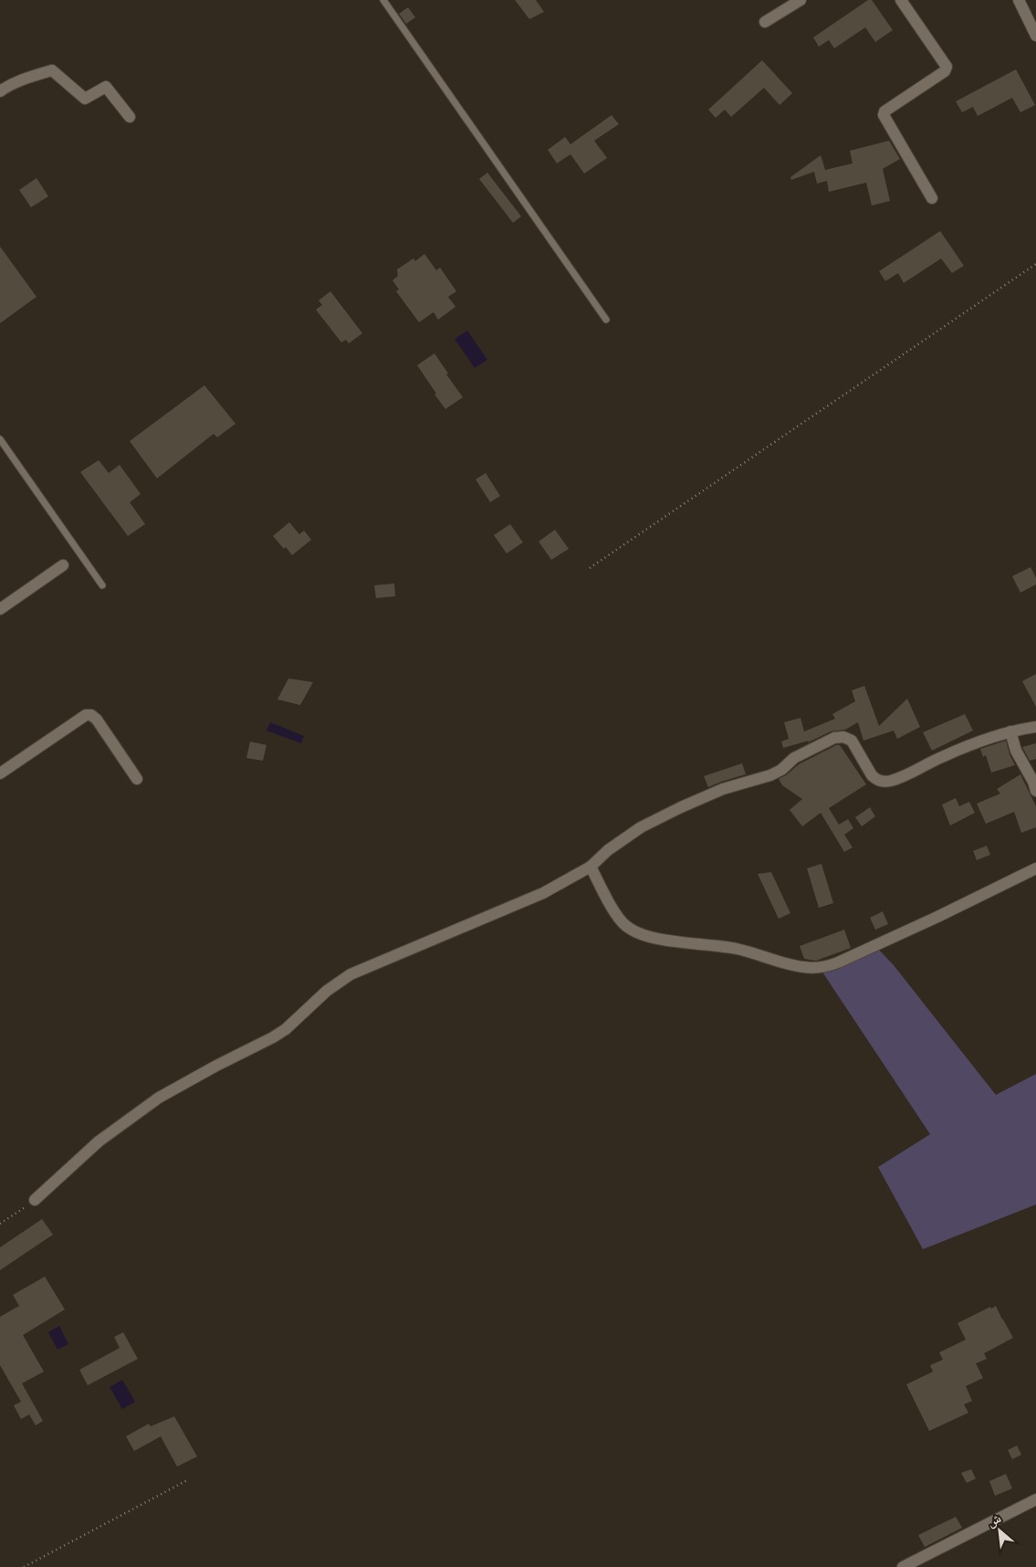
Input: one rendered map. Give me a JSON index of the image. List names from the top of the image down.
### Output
{
  "north": "top left"
}
